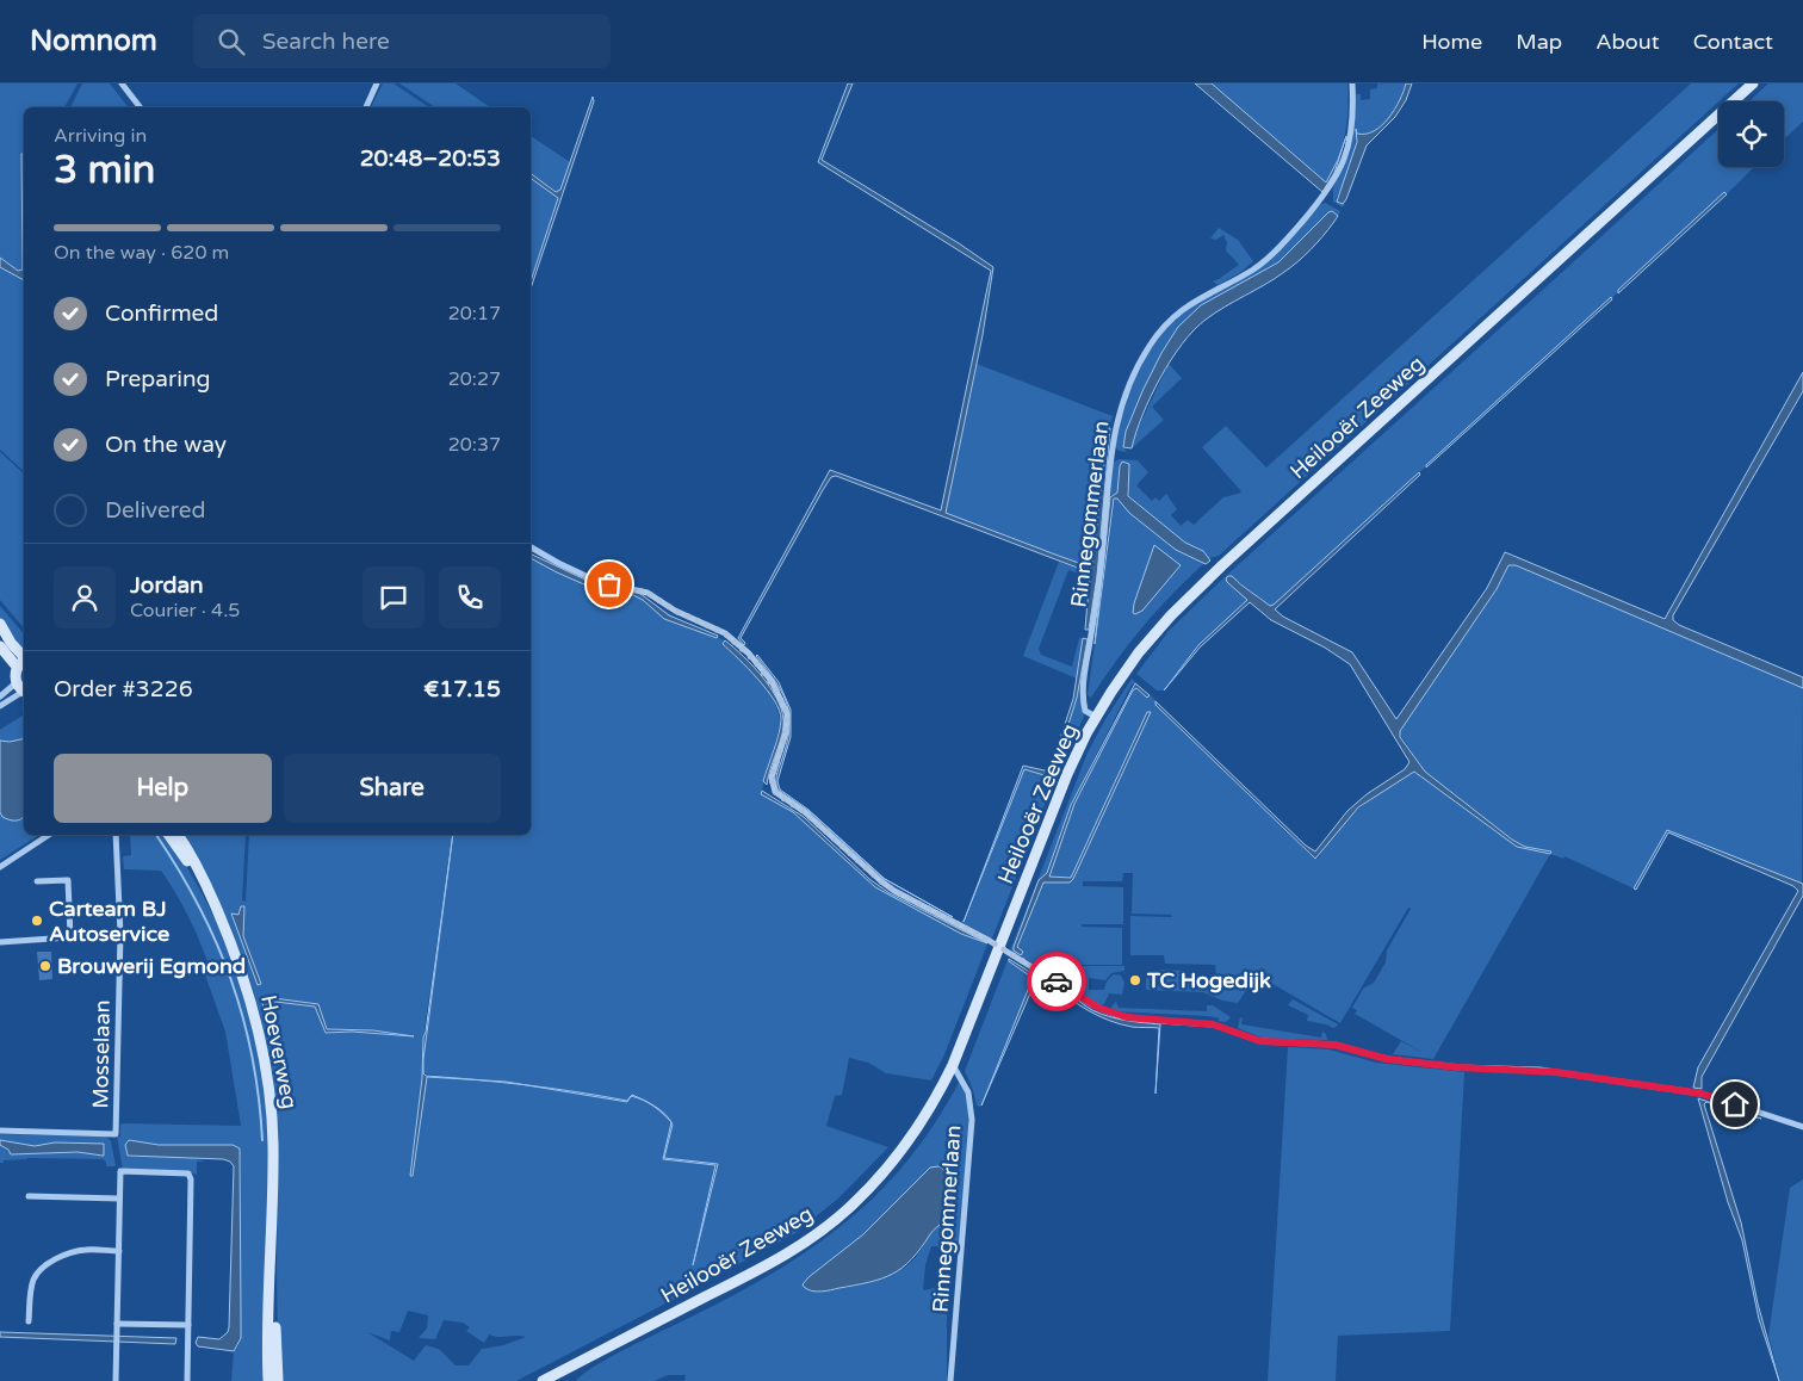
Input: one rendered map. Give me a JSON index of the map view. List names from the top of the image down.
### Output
{
  "streets": {
    "street": [
      "Heilooër Zeeweg",
      "Rinnegommerlaan",
      "Hoeverweg",
      "Mosselaan"
    ]
  },
  "crossings": [
    ["Heilooër Zeeweg", "Rinnegommerlaan"]
  ],
  "places": ["Carteam BJ Autoservice", "Brouwerij Egmond", "TC Hogedijk"],
  "page": {
    "header": "Nomnom",
    "search": "Search here",
    "nav": [
      "Home",
      "Map",
      "About",
      "Contact"
    ],
    "heading": ["3 min", "Arriving in", "20:48–20:53"],
    "panel": [
      "Jordan",
      "Courier · 4.5",
      "Order #3226",
      "€17.15"
    ],
    "bar": "On the way · 620 m",
    "list": [
      ["Confirmed", "20:17"],
      ["Preparing", "20:27"],
      ["On the way", "20:37"],
      "Delivered"
    ],
    "buttons": ["Help", "Share"]
  }
}
